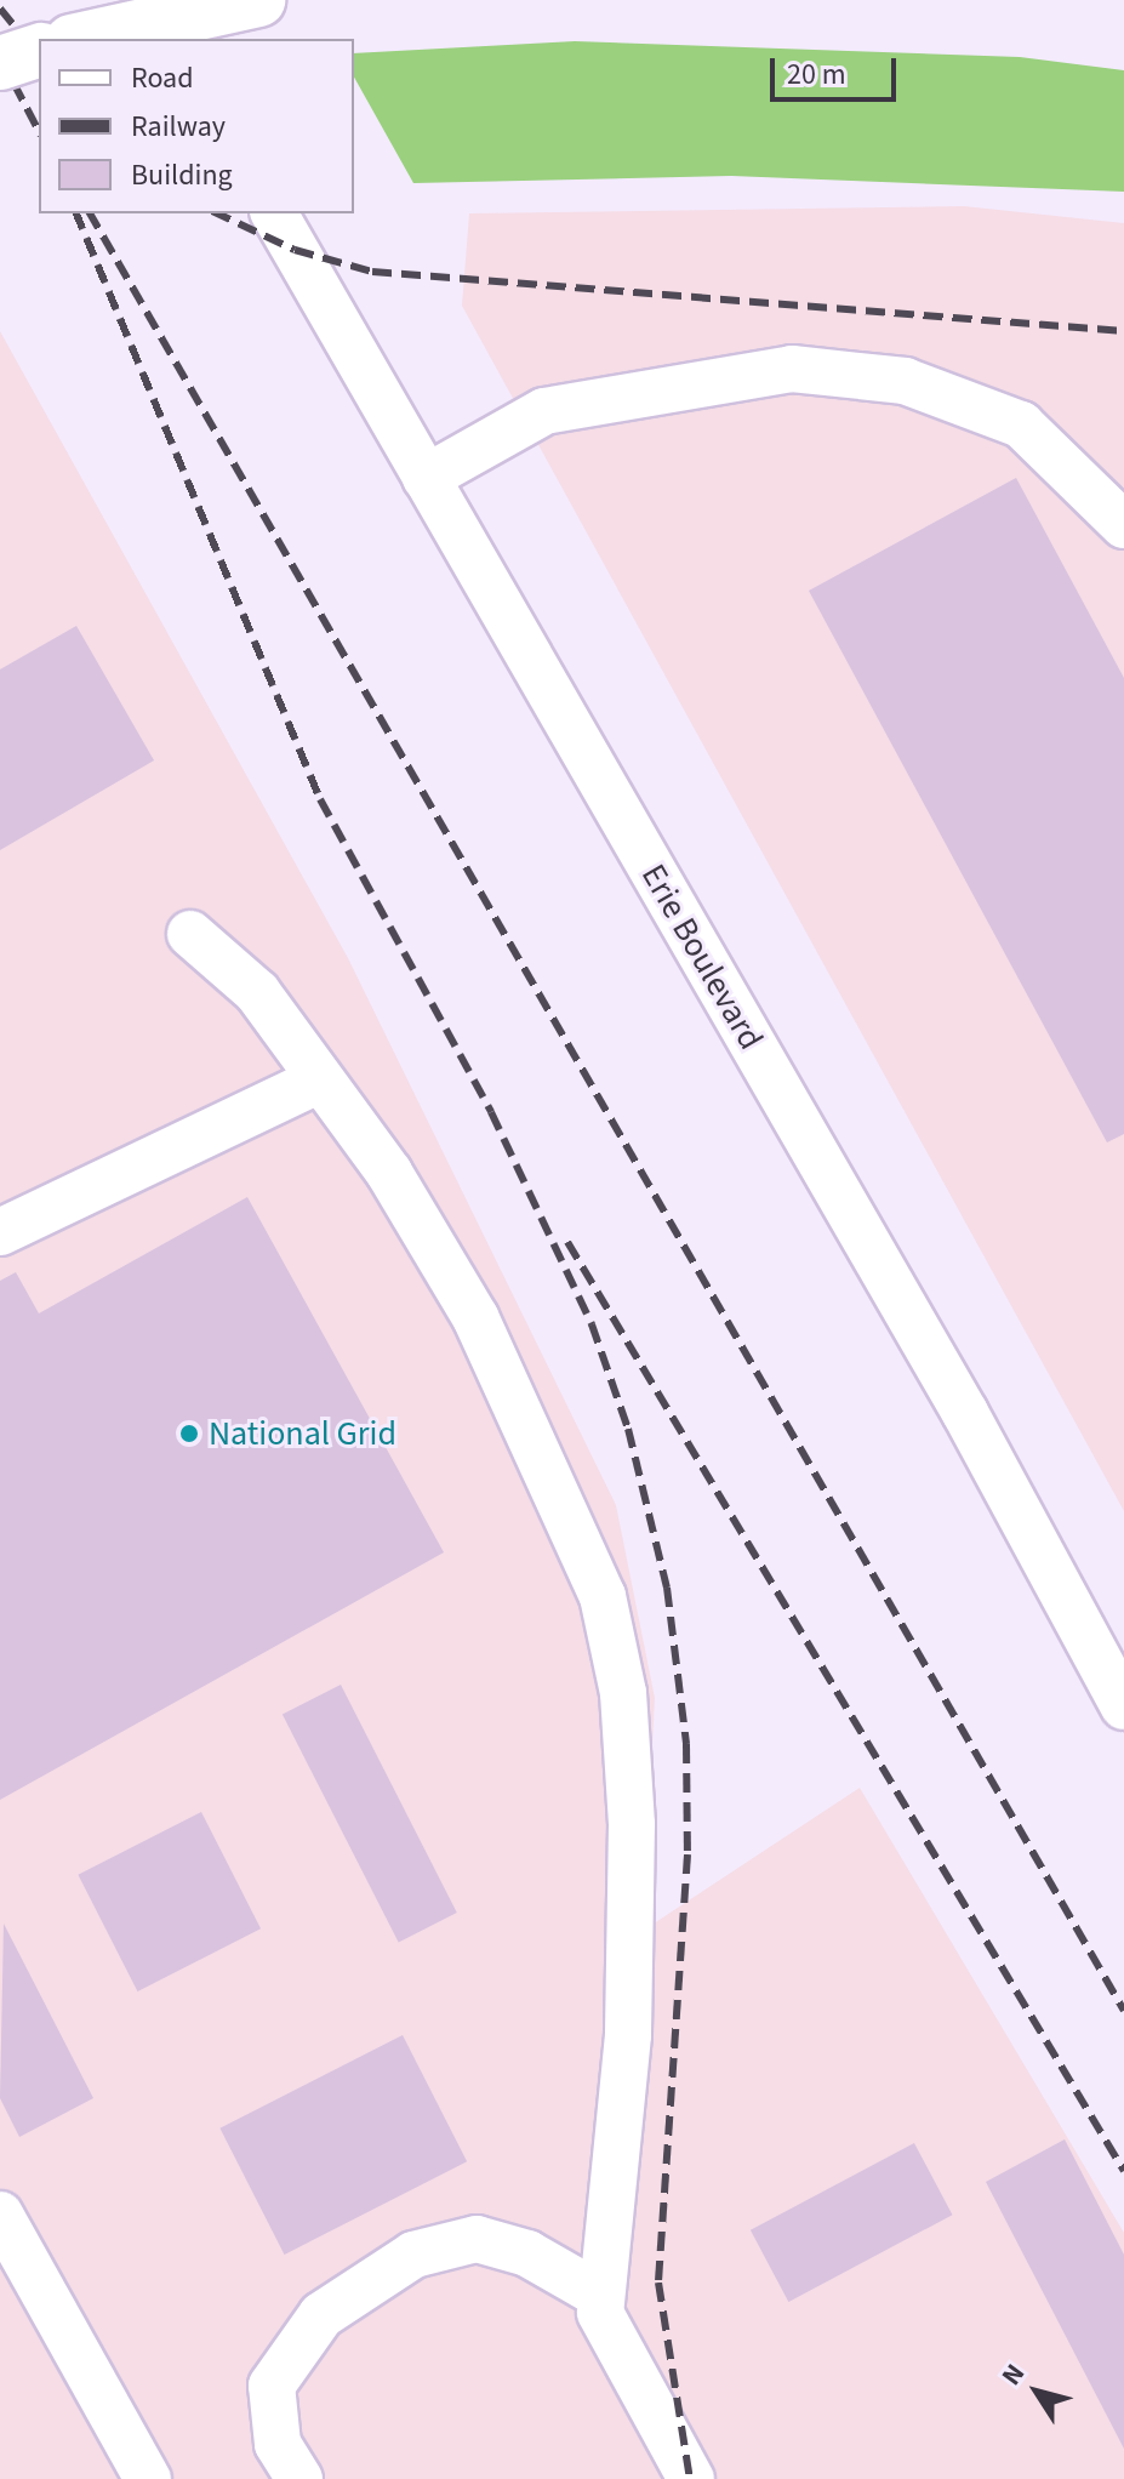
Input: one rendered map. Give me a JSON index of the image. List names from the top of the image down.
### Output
{
  "streets": {
    "street": ["Erie Boulevard"]
  },
  "places": ["National Grid"],
  "legend": ["Road", "Railway", "Building"],
  "scale_bar": "20 m",
  "north": "top left"
}
